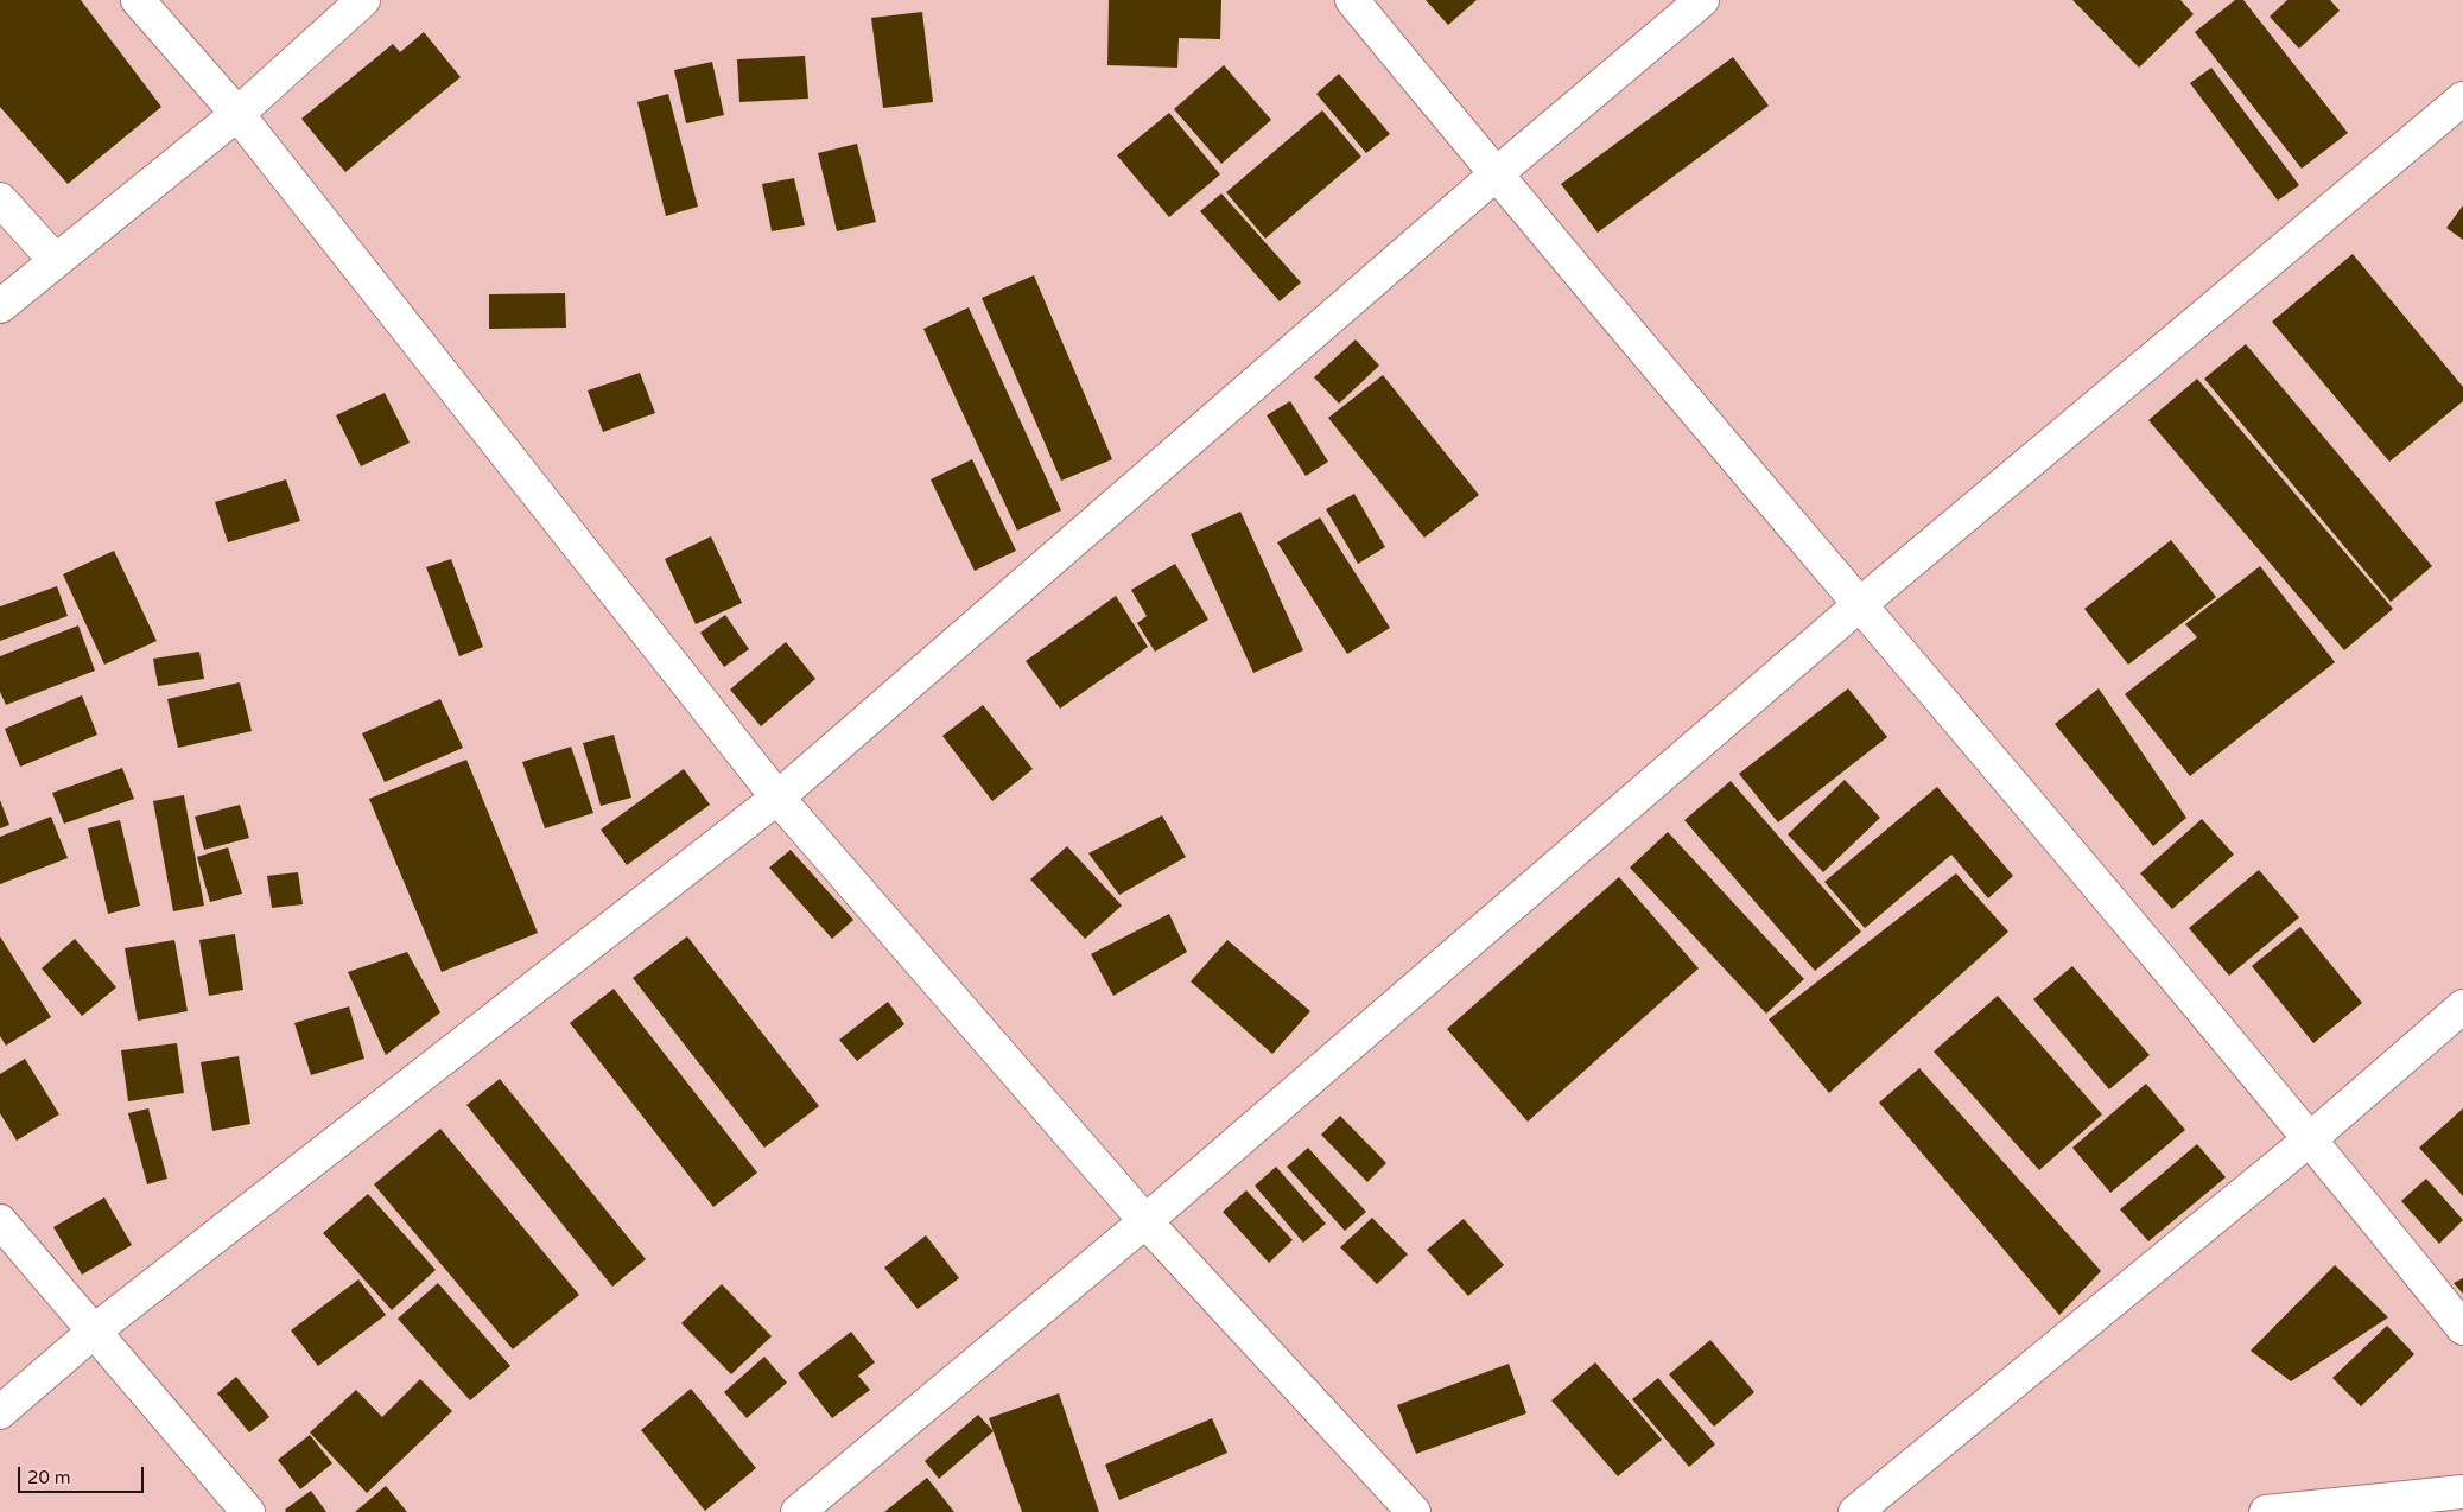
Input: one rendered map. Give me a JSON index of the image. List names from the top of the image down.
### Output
{
  "scale_bar": "20 m"
}
